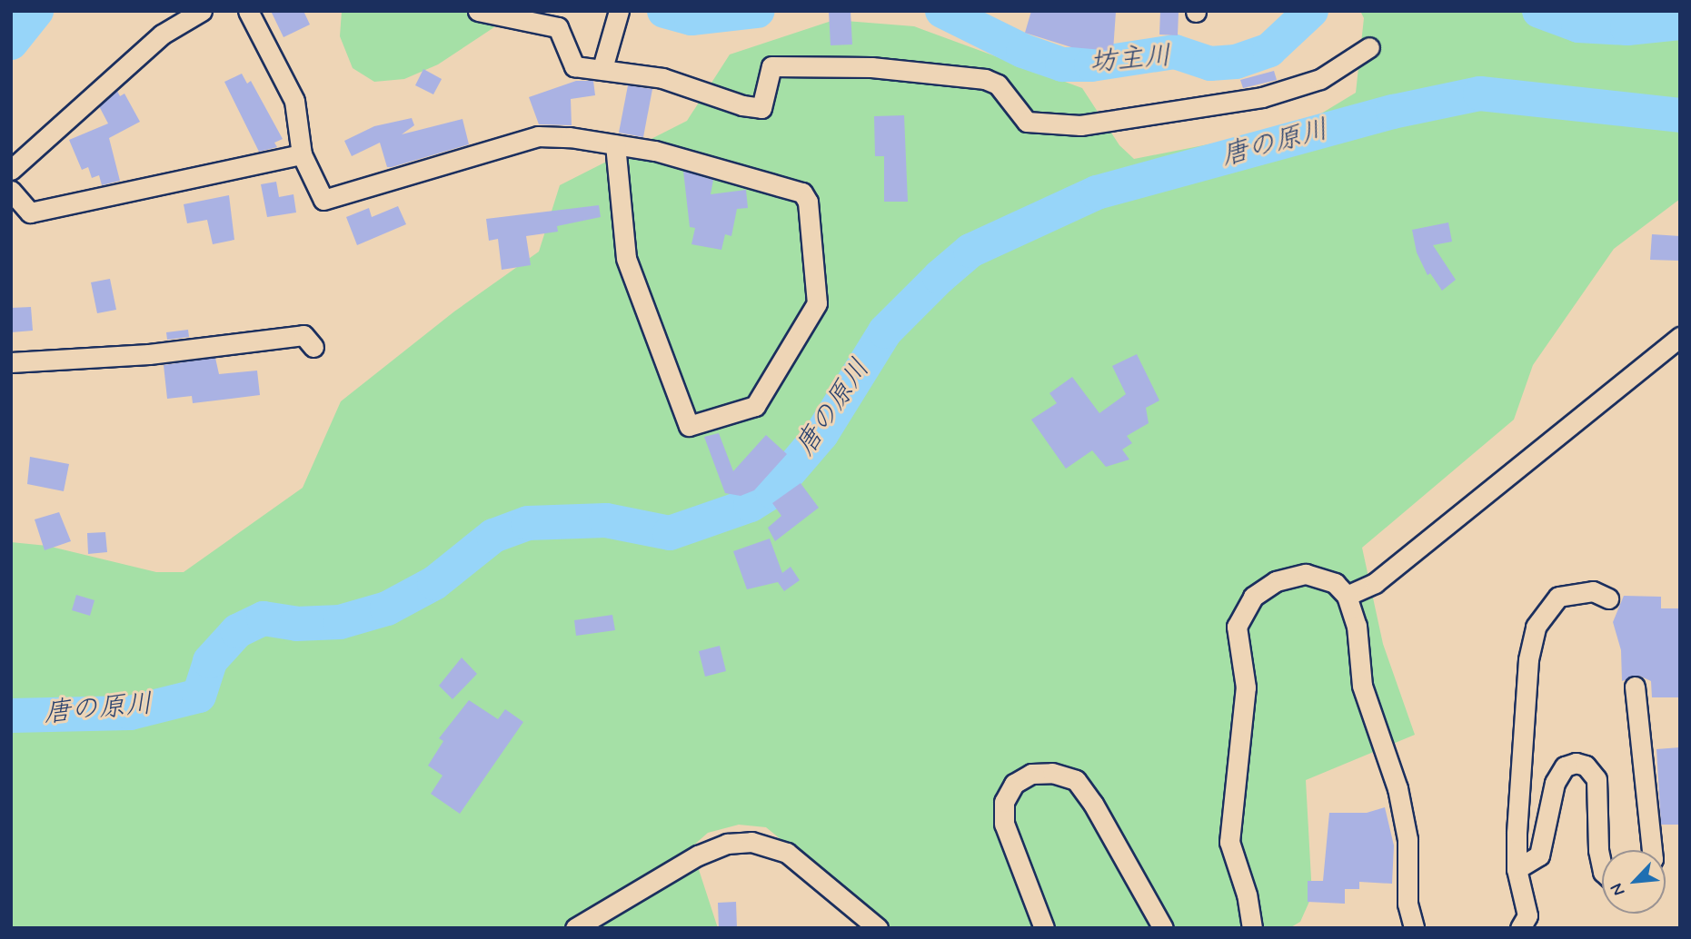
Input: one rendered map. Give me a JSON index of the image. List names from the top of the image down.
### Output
{
  "water": ["坊主川", "唐の原川"],
  "north": "bottom left"
}
